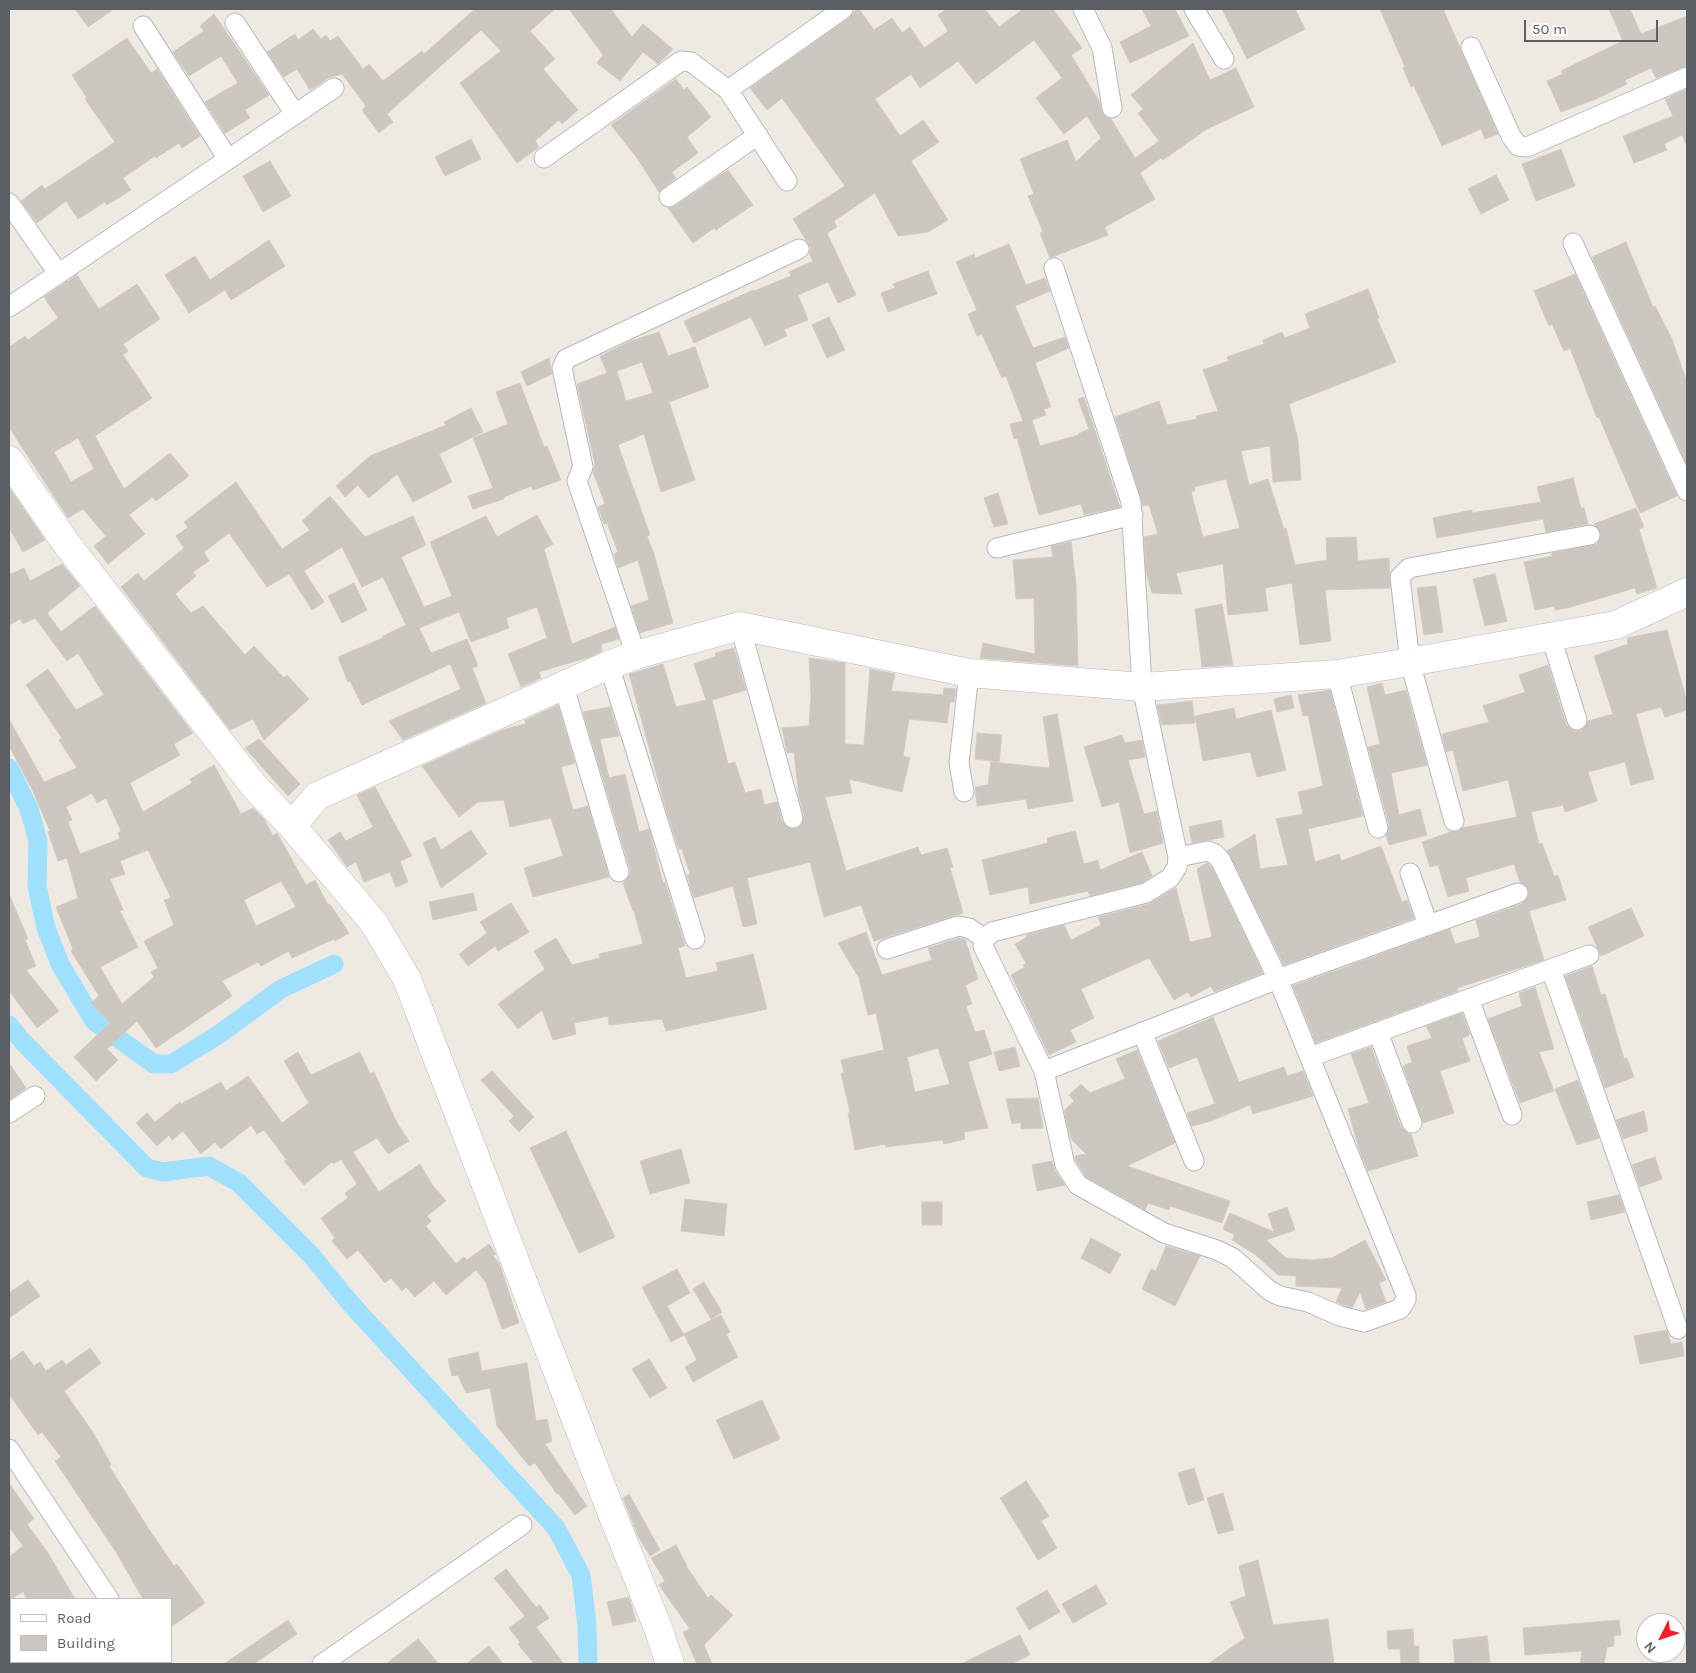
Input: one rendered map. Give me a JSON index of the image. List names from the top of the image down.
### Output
{
  "legend": ["Road", "Building"],
  "scale_bar": "50 m",
  "north": "bottom left"
}
